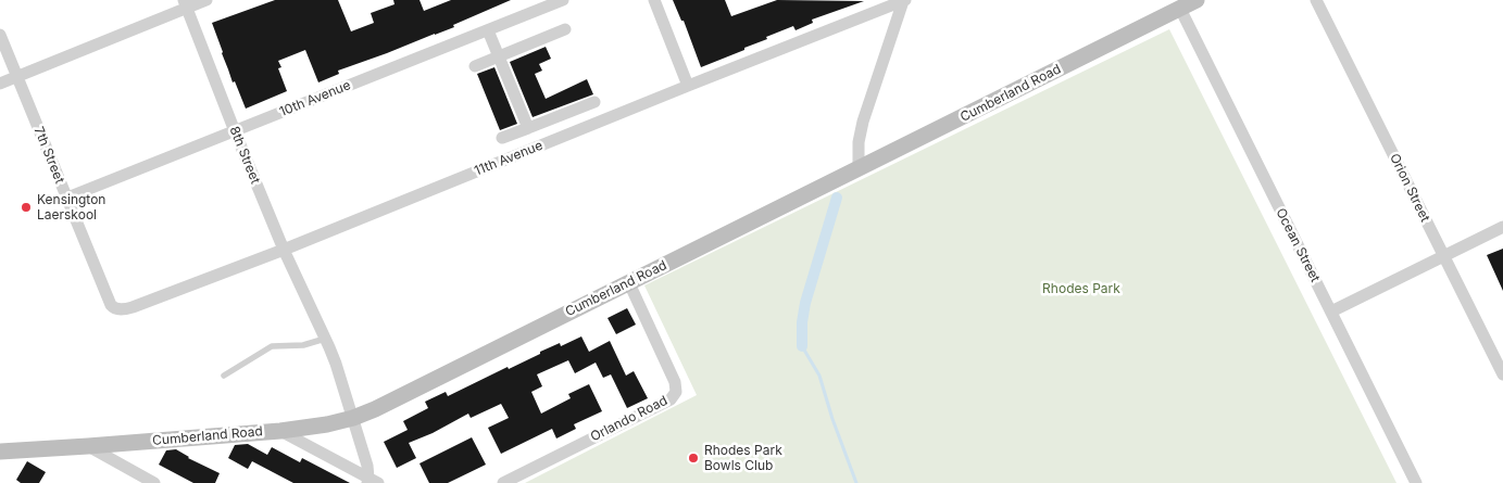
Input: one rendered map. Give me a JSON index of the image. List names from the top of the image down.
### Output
{
  "streets": {
    "street": [
      "Cumberland Road",
      "10th Avenue",
      "7th Street",
      "8th Street",
      "11th Avenue",
      "Orion Street",
      "Ocean Street",
      "Orlando Road"
    ]
  },
  "crossings": [
    ["Cumberland Road", "8th Street"],
    ["Cumberland Road", "Ocean Street"],
    ["Cumberland Road", "Orlando Road"],
    ["10th Avenue", "7th Street"],
    ["10th Avenue", "8th Street"],
    ["7th Street", "11th Avenue"],
    ["8th Street", "11th Avenue"]
  ],
  "parks": ["Rhodes Park"],
  "places": ["Kensington Laerskool", "Rhodes Park Bowls Club"]
}
